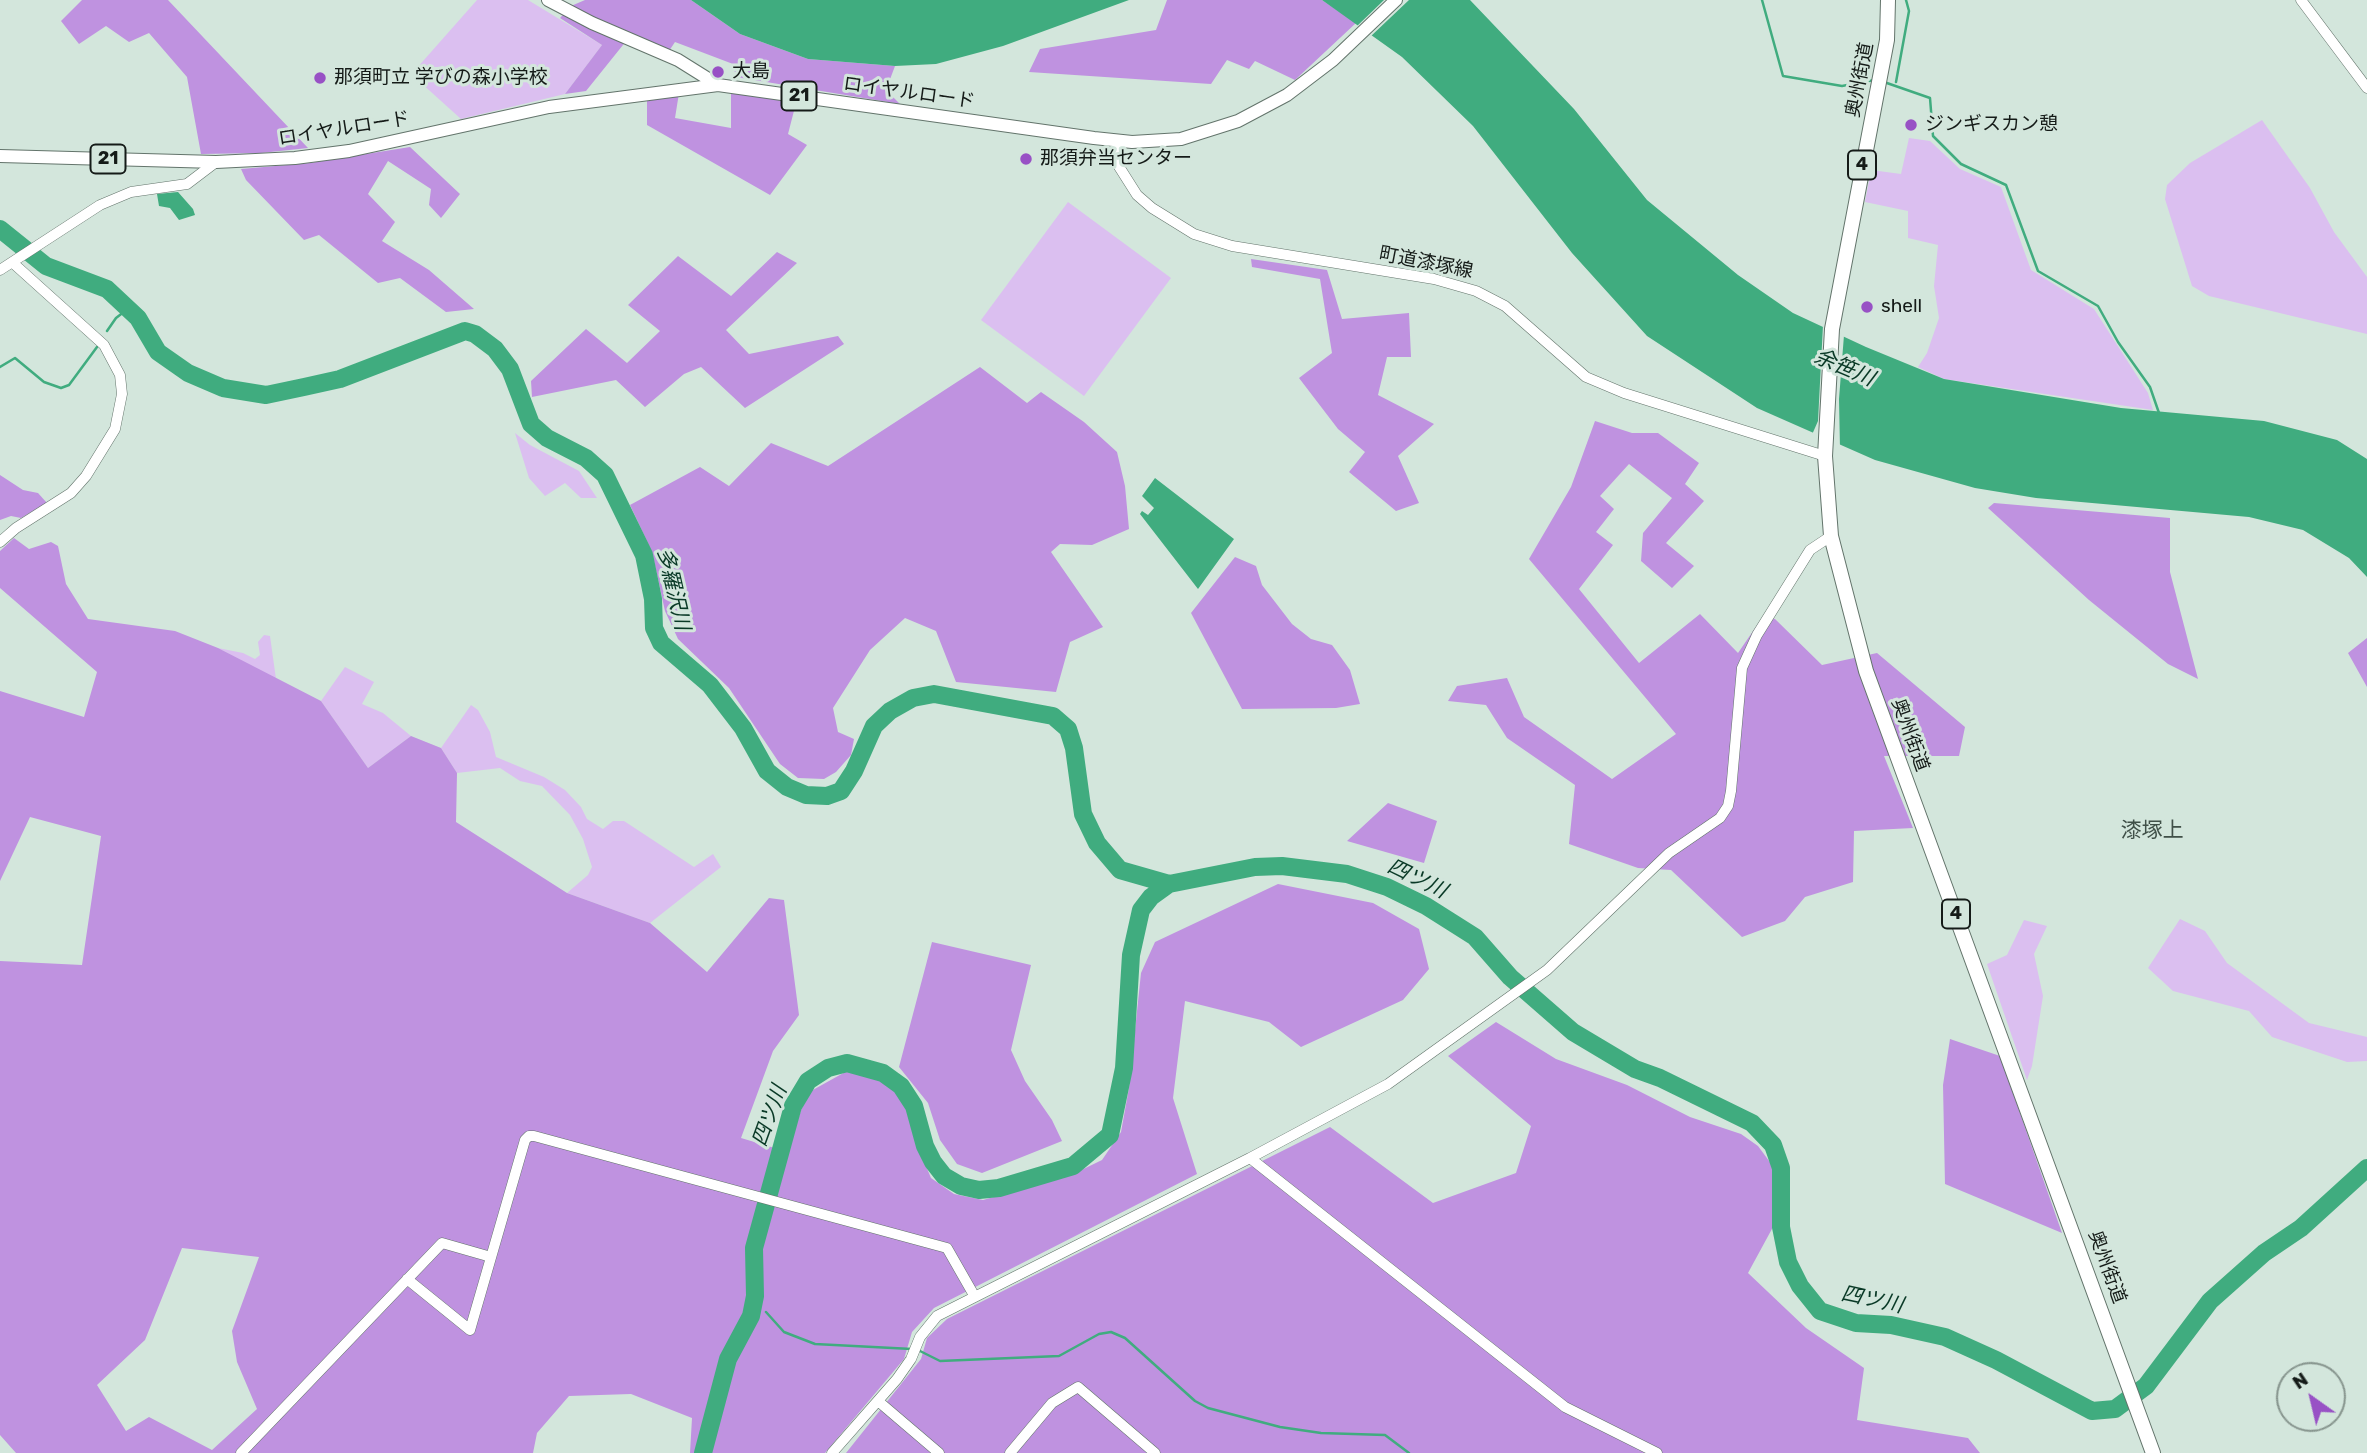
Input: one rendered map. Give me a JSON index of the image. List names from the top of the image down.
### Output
{
  "streets": {
    "highway": ["奥州街道", "4"],
    "main road": ["ロイヤルロード", "21"],
    "street": ["町道漆塚線"]
  },
  "crossings": [
    ["奥州街道", "町道漆塚線"],
    ["ロイヤルロード", "町道漆塚線"]
  ],
  "districts": ["漆塚上"],
  "water": ["余笹川", "多羅沢川", "四ツ川"],
  "places": [
    "大島",
    "那須町立 学びの森小学校",
    "ジンギスカン憩",
    "那須弁当センター",
    "shell"
  ],
  "north": "top left"
}
